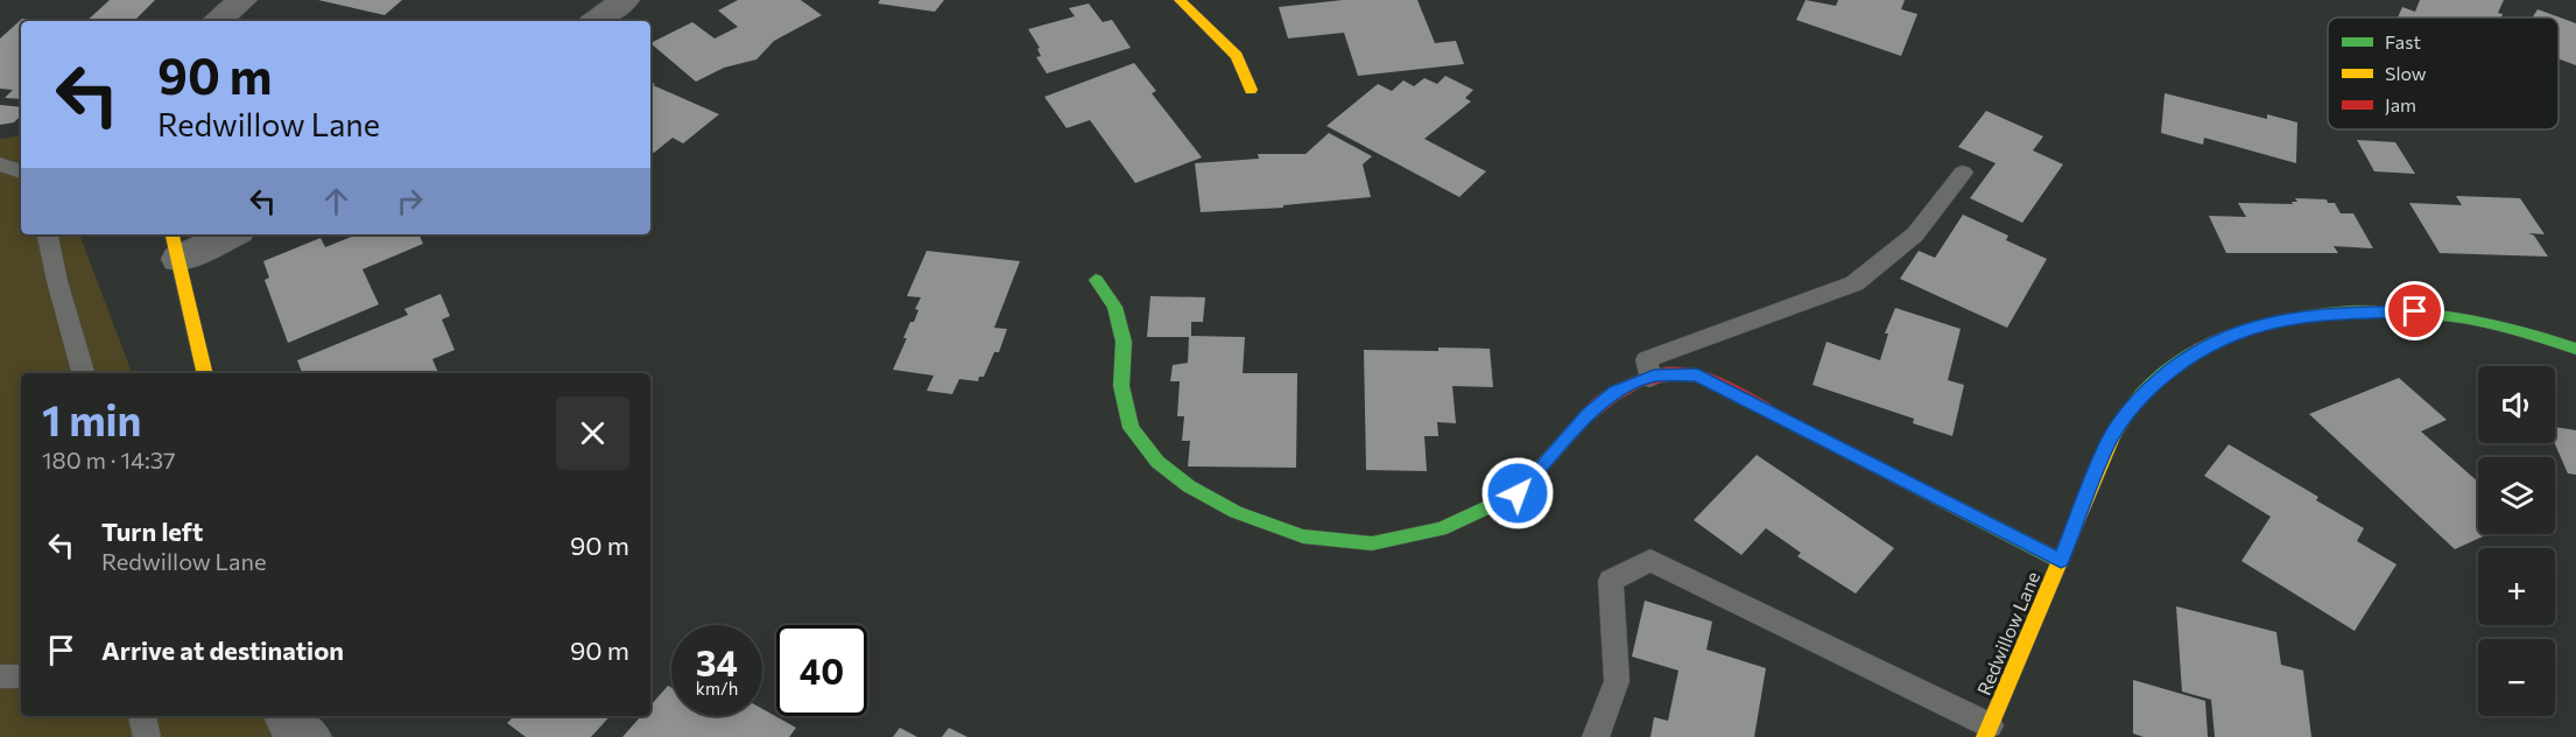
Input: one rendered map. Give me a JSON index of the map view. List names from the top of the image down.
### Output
{
  "streets": {
    "street": ["Redwillow Lane"]
  },
  "legend": ["Fast", "Slow", "Jam"],
  "page": {
    "turn": ["90 m", "Redwillow Lane"],
    "map_buttons": ["+", "−"],
    "heading": ["1 min", "180 m · 14:37"],
    "list": [
      {
        "name": "Turn left",
        "note": "Redwillow Lane",
        "value": "90 m"
      },
      {
        "name": "Arrive at destination",
        "value": "90 m"
      }
    ],
    "speed": "34 km/h",
    "limit": "40"
  }
}
